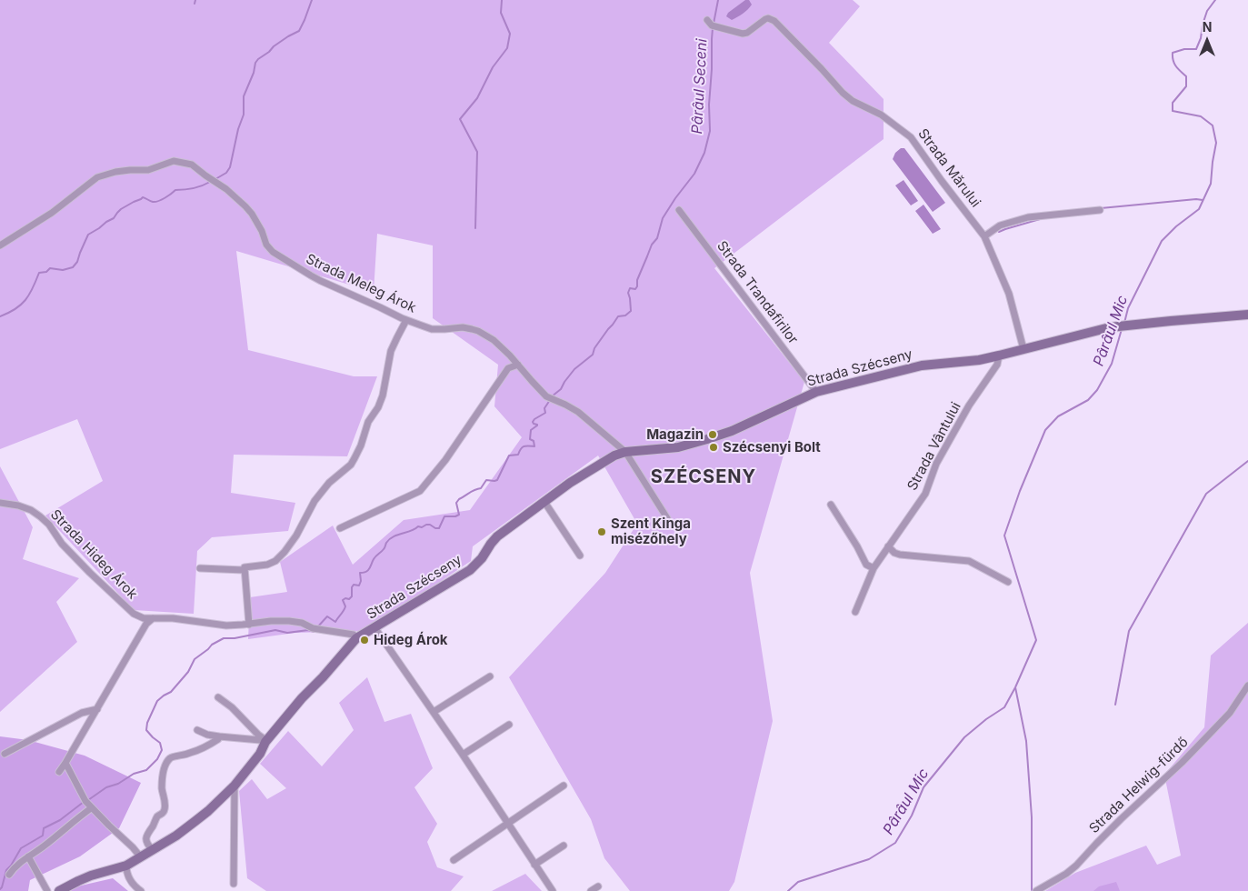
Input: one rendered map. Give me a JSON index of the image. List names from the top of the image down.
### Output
{
  "streets": {
    "street": [
      "Strada Mărului",
      "Strada Meleg Árok",
      "Strada Trandafirilor",
      "Strada Szécseny",
      "Strada Vântului",
      "Strada Hideg Árok",
      "Strada Helwig-fürdő"
    ]
  },
  "crossings": [
    ["Strada Mărului", "Strada Szécseny"],
    ["Strada Meleg Árok", "Strada Szécseny"],
    ["Strada Trandafirilor", "Strada Szécseny"],
    ["Strada Szécseny", "Strada Vântului"],
    ["Strada Szécseny", "Strada Hideg Árok"]
  ],
  "districts": ["SZÉCSENY"],
  "water": ["Pârâul Seceni", "Pârâul Mic"],
  "places": [
    "Magazin",
    "Szécsenyi Bolt",
    "Szent Kinga misézőhely",
    "Hideg Árok"
  ],
  "north": "top"
}
